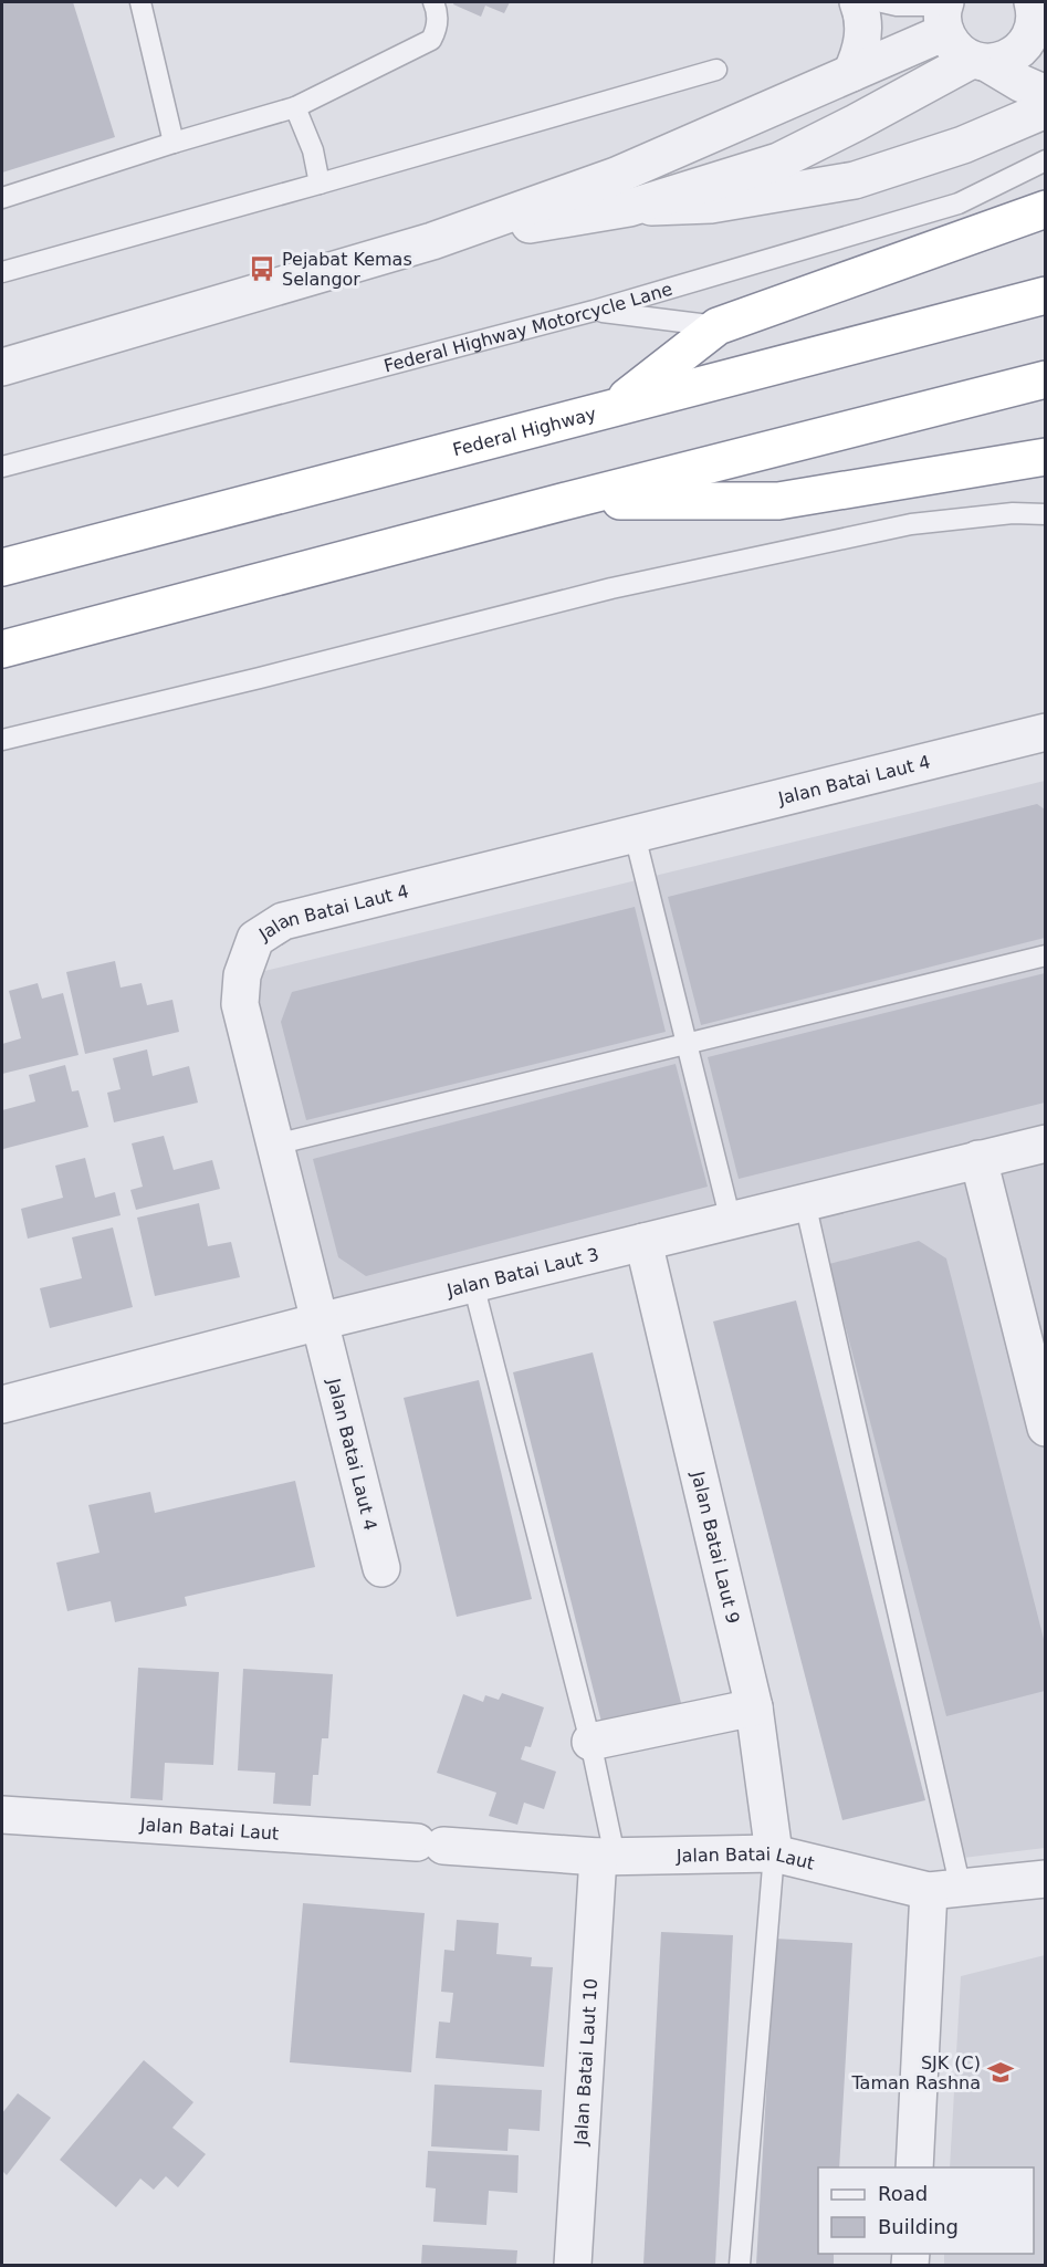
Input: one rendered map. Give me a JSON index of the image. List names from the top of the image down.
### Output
{
  "streets": {
    "highway": ["Federal Highway"],
    "street": [
      "Jalan Batai Laut 4",
      "Jalan Batai Laut 3",
      "Jalan Batai Laut 9",
      "Jalan Batai Laut",
      "Jalan Batai Laut 10"
    ],
    "lane": ["Federal Highway Motorcycle Lane"]
  },
  "crossings": [
    ["Jalan Batai Laut 4", "Jalan Batai Laut 3"],
    ["Jalan Batai Laut 3", "Jalan Batai Laut 9"],
    ["Jalan Batai Laut 9", "Jalan Batai Laut"],
    ["Jalan Batai Laut", "Jalan Batai Laut 10"]
  ],
  "places": {
    "bus stop": ["Pejabat Kemas Selangor"],
    "school or university": ["SJK (C) Taman Rashna"]
  },
  "legend": ["Road", "Building"]
}
